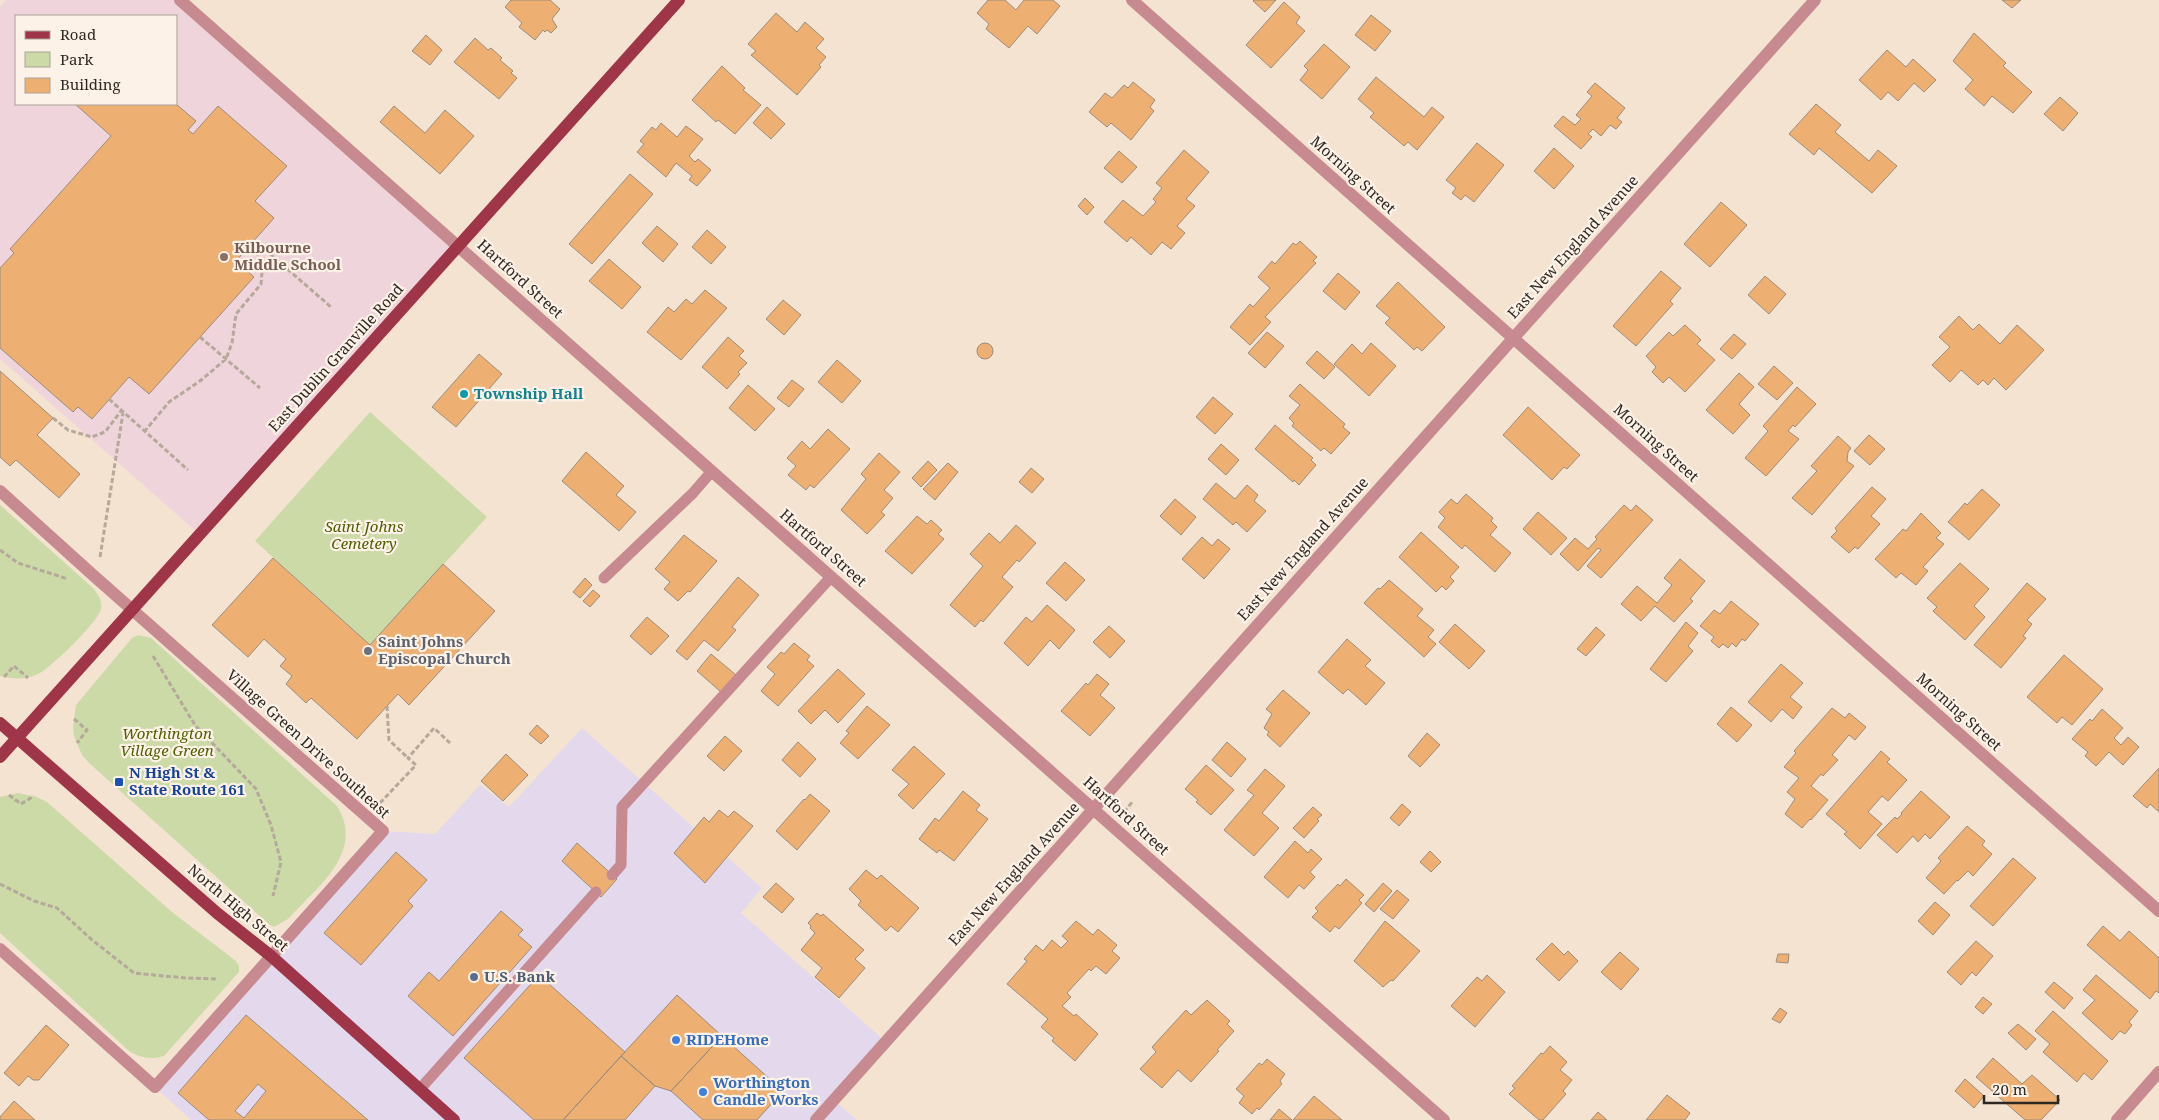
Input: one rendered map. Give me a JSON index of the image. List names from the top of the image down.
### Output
{
  "streets": {
    "main road": ["East Dublin Granville Road", "North High Street"],
    "street": [
      "Morning Street",
      "East New England Avenue",
      "Hartford Street",
      "Village Green Drive Southeast"
    ]
  },
  "crossings": [
    ["Morning Street", "East New England Avenue"],
    ["East New England Avenue", "Hartford Street"],
    ["Hartford Street", "East Dublin Granville Road"],
    ["East Dublin Granville Road", "Village Green Drive Southeast"],
    ["East Dublin Granville Road", "North High Street"],
    ["Village Green Drive Southeast", "North High Street"]
  ],
  "parks": ["Saint Johns Cemetery", "Worthington Village Green"],
  "places": {
    "other": [
      "Kilbourne Middle School",
      "Township Hall",
      "Saint Johns Episcopal Church",
      "U.S. Bank",
      "RIDEHome",
      "Worthington Candle Works"
    ],
    "transit": ["N High St & State Route 161"]
  },
  "legend": ["Road", "Park", "Building"],
  "scale_bar": "20 m"
}
